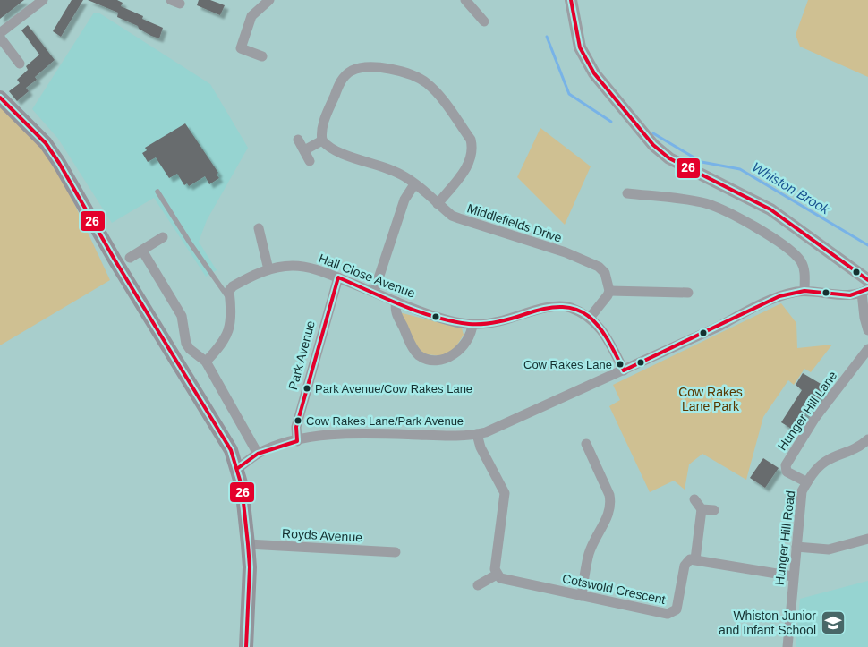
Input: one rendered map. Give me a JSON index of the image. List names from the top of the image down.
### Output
{
  "streets": {
    "street": [
      "Middlefields Drive",
      "Hall Close Avenue",
      "Park Avenue",
      "Hunger Hill Lane",
      "Royds Avenue",
      "Hunger Hill Road",
      "Cotswold Crescent"
    ]
  },
  "crossings": [
    ["Hall Close Avenue", "Park Avenue"],
    ["Hunger Hill Lane", "Hunger Hill Road"]
  ],
  "water": ["Whiston Brook"],
  "parks": ["Cow Rakes Lane Park"],
  "places": {
    "other": ["Cow Rakes Lane", "Park Avenue/Cow Rakes Lane", "Cow Rakes Lane/Park Avenue"],
    "school or university": ["Whiston Junior and Infant School"]
  },
  "lines": ["transit line 26"]
}
